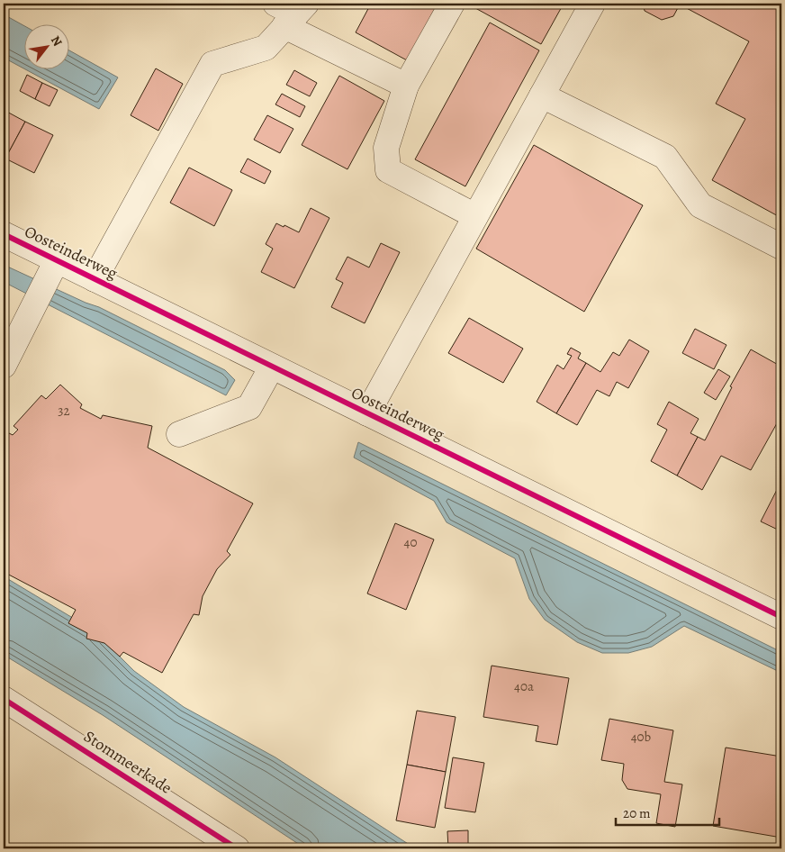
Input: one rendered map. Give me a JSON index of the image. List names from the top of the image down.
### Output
{
  "streets": {
    "street": ["Oosteinderweg", "Stommeerkade"]
  },
  "house_numbers": [
    "32",
    "40",
    "40a",
    "40b"
  ],
  "scale_bar": "20 m",
  "north": "top right"
}
